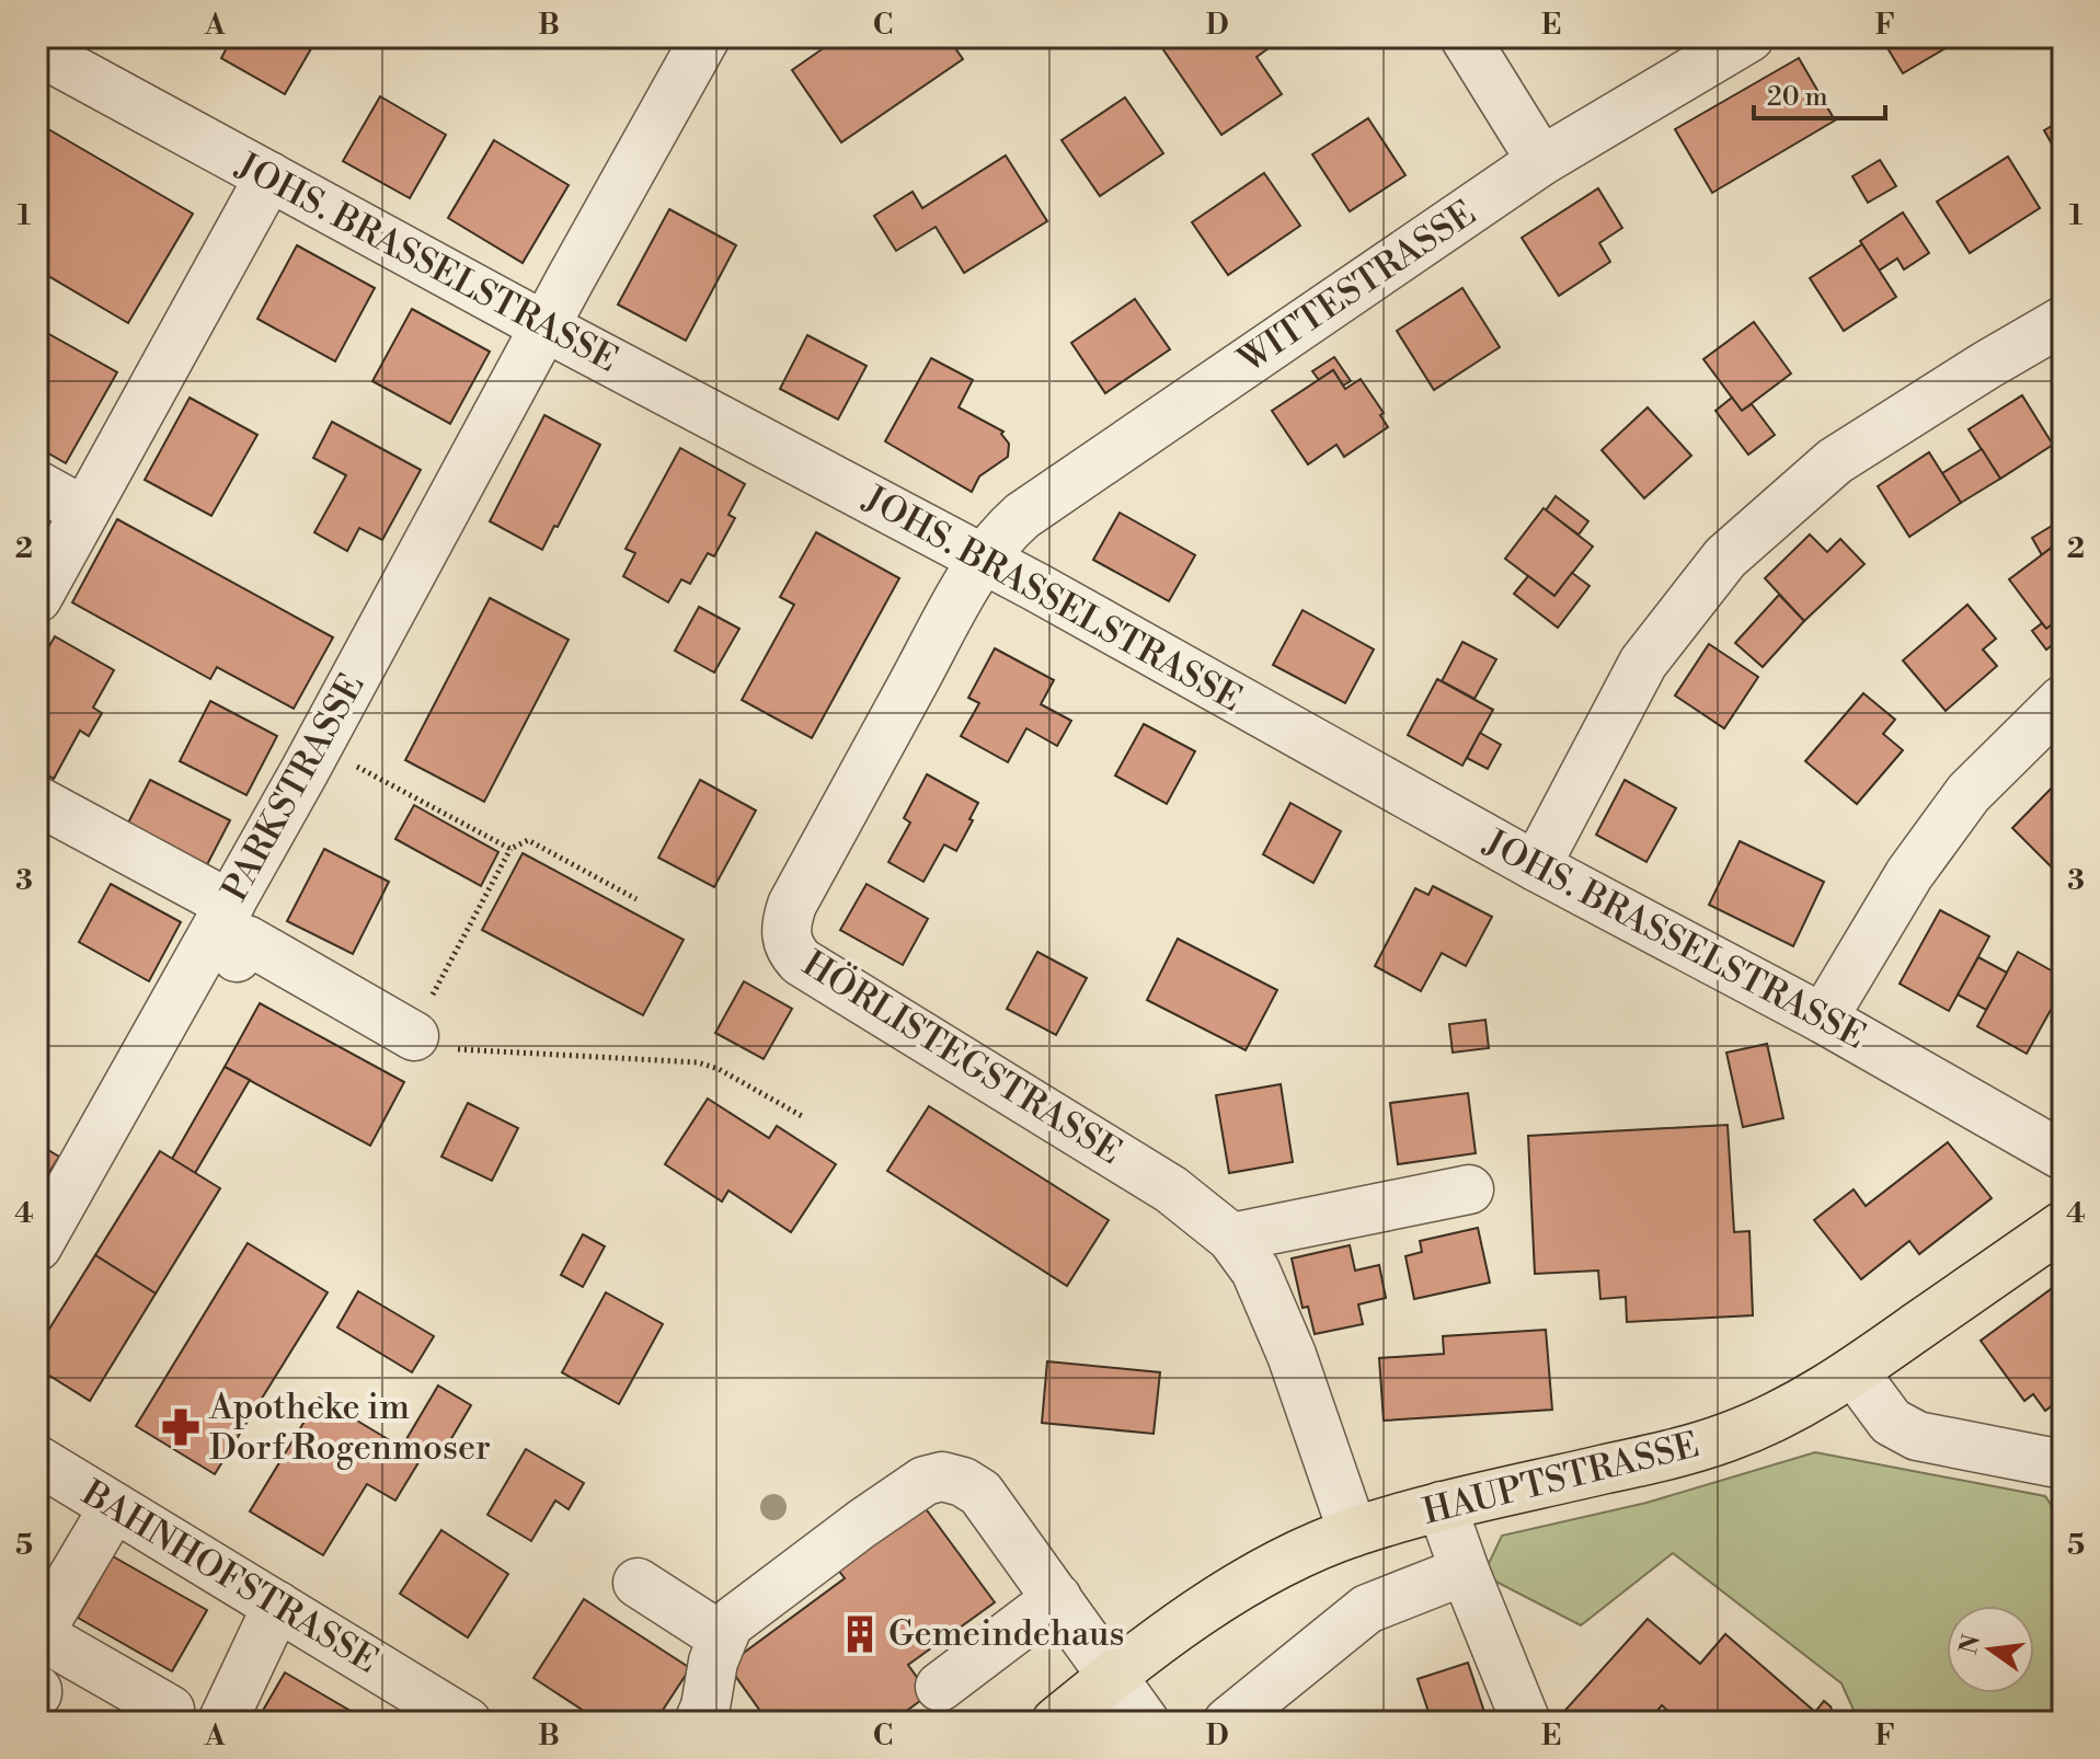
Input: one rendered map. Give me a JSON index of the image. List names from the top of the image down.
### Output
{
  "streets": {
    "main road": ["HAUPTSTRASSE"],
    "street": [
      "JOHS. BRASSELSTRASSE",
      "WITTESTRASSE",
      "PARKSTRASSE",
      "HÖRLISTEGSTRASSE",
      "BAHNHOFSTRASSE"
    ]
  },
  "crossings": [
    ["JOHS. BRASSELSTRASSE", "WITTESTRASSE"],
    ["JOHS. BRASSELSTRASSE", "PARKSTRASSE"],
    ["JOHS. BRASSELSTRASSE", "HÖRLISTEGSTRASSE"],
    ["WITTESTRASSE", "HÖRLISTEGSTRASSE"],
    ["HÖRLISTEGSTRASSE", "HAUPTSTRASSE"]
  ],
  "places": {
    "pharmacy": ["Apotheke im Dorf Rogenmoser"],
    "building": ["Gemeindehaus"]
  },
  "scale_bar": "20 m",
  "north": "left",
  "grid": {
    "columns": [
      "A",
      "B",
      "C",
      "D",
      "E",
      "F"
    ],
    "rows": [
      "1",
      "2",
      "3",
      "4",
      "5"
    ]
  }
}
